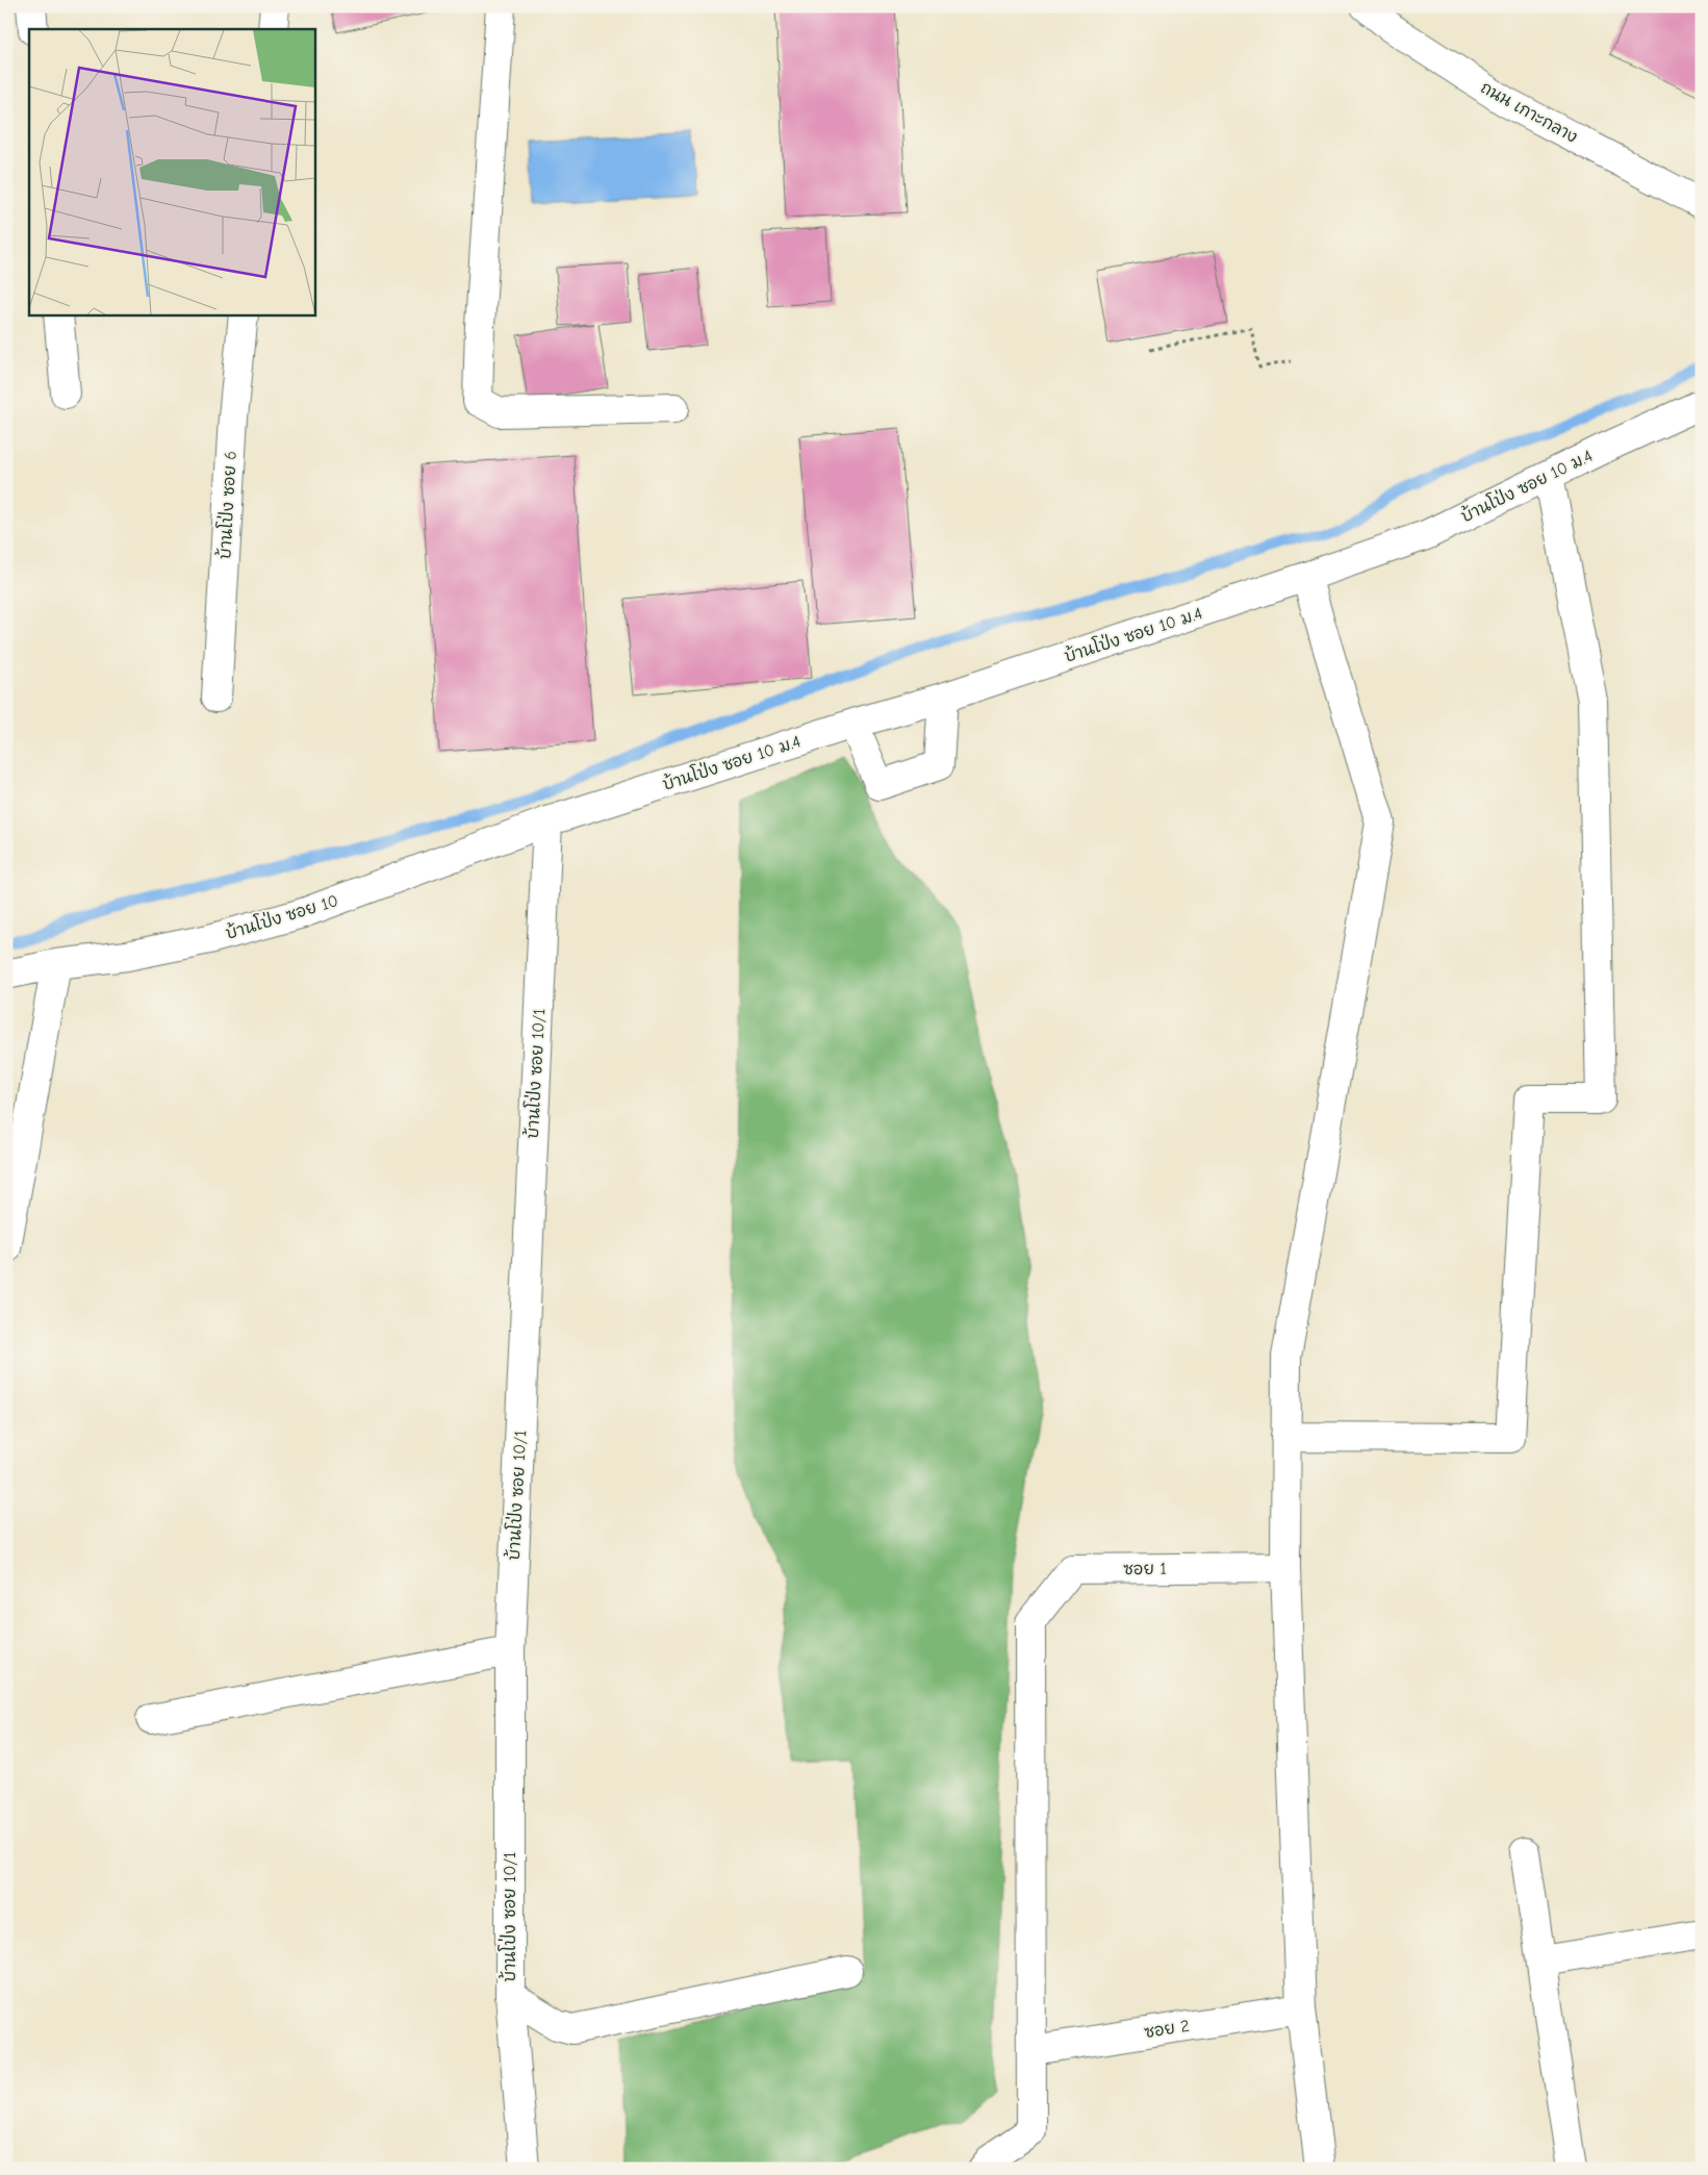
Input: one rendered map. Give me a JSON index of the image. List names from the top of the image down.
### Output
{
  "streets": {
    "street": [
      "ถนน เกาะกลาง",
      "บ้านโป่ง ซอย 10 ม.4",
      "บ้านโป่ง ซอย 6",
      "บ้านโป่ง ซอย 10",
      "บ้านโป่ง ซอย 10/1",
      "ซอย 1",
      "ซอย 2"
    ]
  },
  "crossings": [
    ["บ้านโป่ง ซอย 10 ม.4", "บ้านโป่ง ซอย 10"],
    ["บ้านโป่ง ซอย 10 ม.4", "บ้านโป่ง ซอย 10/1"],
    ["บ้านโป่ง ซอย 10", "บ้านโป่ง ซอย 10/1"],
    ["ซอย 1", "ซอย 2"]
  ]
}
